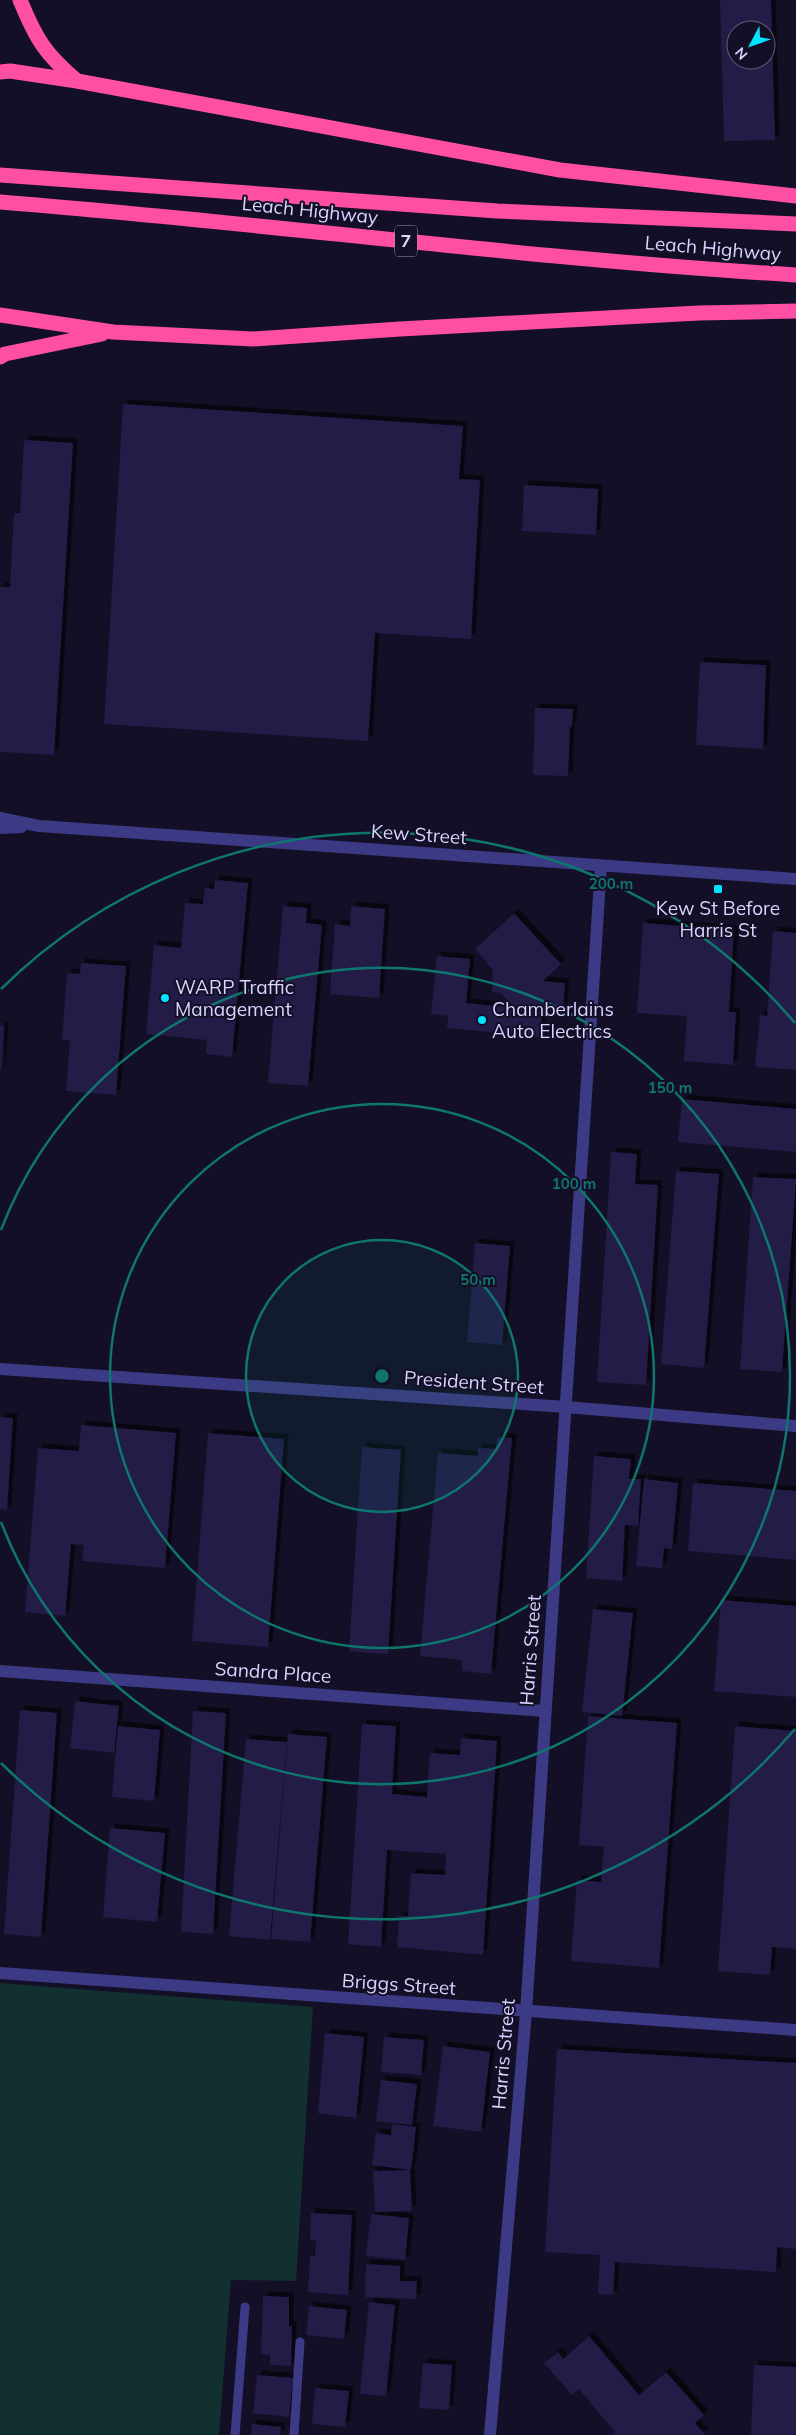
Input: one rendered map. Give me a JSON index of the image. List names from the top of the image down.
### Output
{
  "streets": {
    "highway": ["Leach Highway", "7"],
    "street": [
      "Kew Street",
      "President Street",
      "Harris Street",
      "Sandra Place",
      "Briggs Street"
    ]
  },
  "crossings": [
    ["Kew Street", "Harris Street"],
    ["President Street", "Harris Street"],
    ["Harris Street", "Sandra Place"],
    ["Harris Street", "Briggs Street"]
  ],
  "places": {
    "transit": ["Kew St Before Harris St"],
    "other": ["WARP Traffic Management", "Chamberlains Auto Electrics"]
  },
  "north": "bottom left",
  "rings": [
    "200 m",
    "150 m",
    "100 m",
    "50 m"
  ]
}
